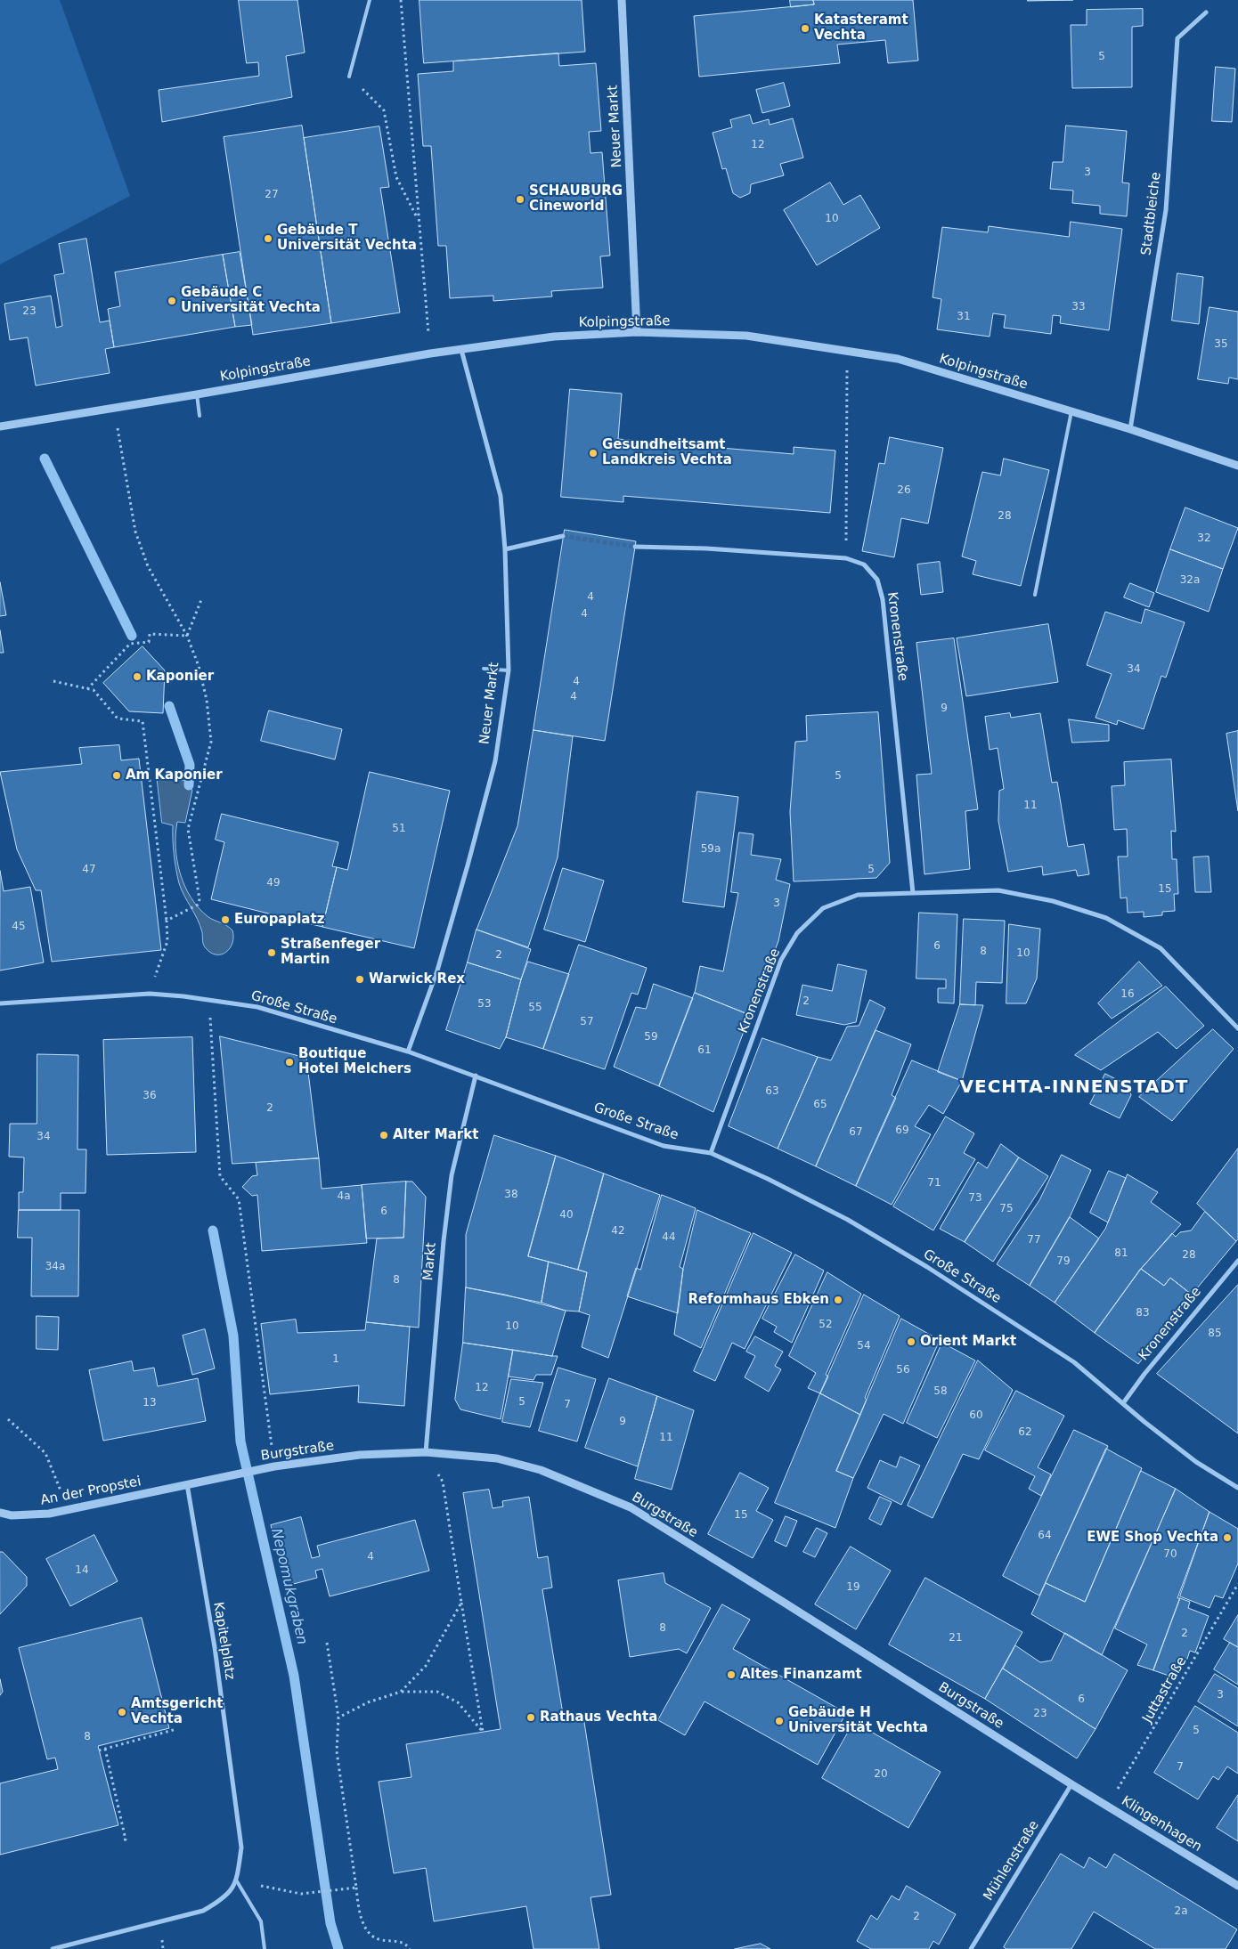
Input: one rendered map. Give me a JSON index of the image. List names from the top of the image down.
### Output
{
  "streets": {
    "street": [
      "Neuer Markt",
      "Stadtbleiche",
      "Kolpingstraße",
      "Kronenstraße",
      "Große Straße",
      "Markt",
      "Burgstraße",
      "An der Propstei",
      "Kapitelplatz",
      "Klingenhagen",
      "Mühlenstraße"
    ],
    "path": ["Juttastraße"]
  },
  "crossings": [
    ["Neuer Markt", "Kolpingstraße"],
    ["Neuer Markt", "Große Straße"],
    ["Stadtbleiche", "Kolpingstraße"],
    ["Kronenstraße", "Große Straße"],
    ["Große Straße", "Markt"],
    ["Markt", "Burgstraße"],
    ["Burgstraße", "An der Propstei"],
    ["Burgstraße", "Kapitelplatz"],
    ["Burgstraße", "Klingenhagen"],
    ["Burgstraße", "Mühlenstraße"],
    ["An der Propstei", "Kapitelplatz"],
    ["Juttastraße", "Klingenhagen"],
    ["Klingenhagen", "Mühlenstraße"]
  ],
  "districts": ["VECHTA-INNENSTADT"],
  "water": ["Nepomukgraben"],
  "places": [
    "Katasteramt Vechta",
    "SCHAUBURG Cineworld",
    "Gebäude T Universität Vechta",
    "Gebäude C Universität Vechta",
    "Gesundheitsamt Landkreis Vechta",
    "Kaponier",
    "Am Kaponier",
    "Europaplatz",
    "Straßenfeger Martin",
    "Warwick Rex",
    "Boutique Hotel Melchers",
    "Alter Markt",
    "Reformhaus Ebken",
    "Orient Markt",
    "EWE Shop Vechta",
    "Altes Finanzamt",
    "Amtsgericht Vechta",
    "Rathaus Vechta",
    "Gebäude H Universität Vechta"
  ],
  "house_numbers": [
    "5",
    "12",
    "3",
    "27",
    "10",
    "33",
    "23",
    "31",
    "35",
    "26",
    "28",
    "32",
    "32a",
    "4",
    "4",
    "34",
    "4",
    "4",
    "9",
    "5",
    "11",
    "51",
    "59a",
    "47",
    "5",
    "49",
    "15",
    "3",
    "45",
    "6",
    "8",
    "10",
    "2",
    "16",
    "2",
    "53",
    "55",
    "57",
    "59",
    "61",
    "63",
    "36",
    "65",
    "2",
    "69",
    "67",
    "34",
    "71",
    "38",
    "4a",
    "73",
    "75",
    "6",
    "40",
    "42",
    "44",
    "77",
    "81",
    "28",
    "79",
    "34a",
    "8",
    "83",
    "52",
    "10",
    "85",
    "54",
    "1",
    "56",
    "12",
    "58",
    "5",
    "13",
    "7",
    "60",
    "9",
    "62",
    "11",
    "15",
    "64",
    "70",
    "4",
    "14",
    "19",
    "8",
    "2",
    "21",
    "3",
    "6",
    "23",
    "5",
    "8",
    "7",
    "20",
    "2a",
    "2"
  ]
}
